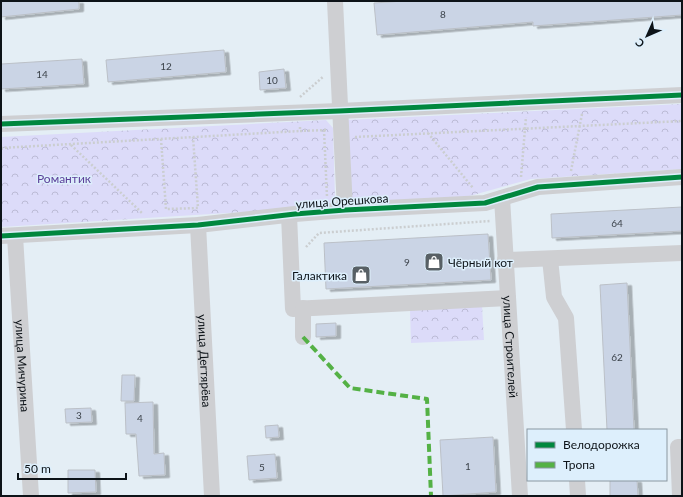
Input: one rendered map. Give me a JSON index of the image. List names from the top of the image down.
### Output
{
  "streets": {
    "street": [
      "улица Орешкова",
      "улица Строителей",
      "улица Дегтярёва",
      "улица Мичурина"
    ]
  },
  "crossings": [
    ["улица Орешкова", "улица Строителей"],
    ["улица Орешкова", "улица Дегтярёва"],
    ["улица Орешкова", "улица Мичурина"]
  ],
  "parks": ["Романтик"],
  "places": {
    "shop": ["Чёрный кот", "Галактика"]
  },
  "house_numbers": [
    "8",
    "12",
    "14",
    "10",
    "64",
    "9",
    "62",
    "3",
    "4",
    "1",
    "5"
  ],
  "legend": ["Велодорожка", "Тропа"],
  "scale_bar": "50 m",
  "north": "bottom left"
}
